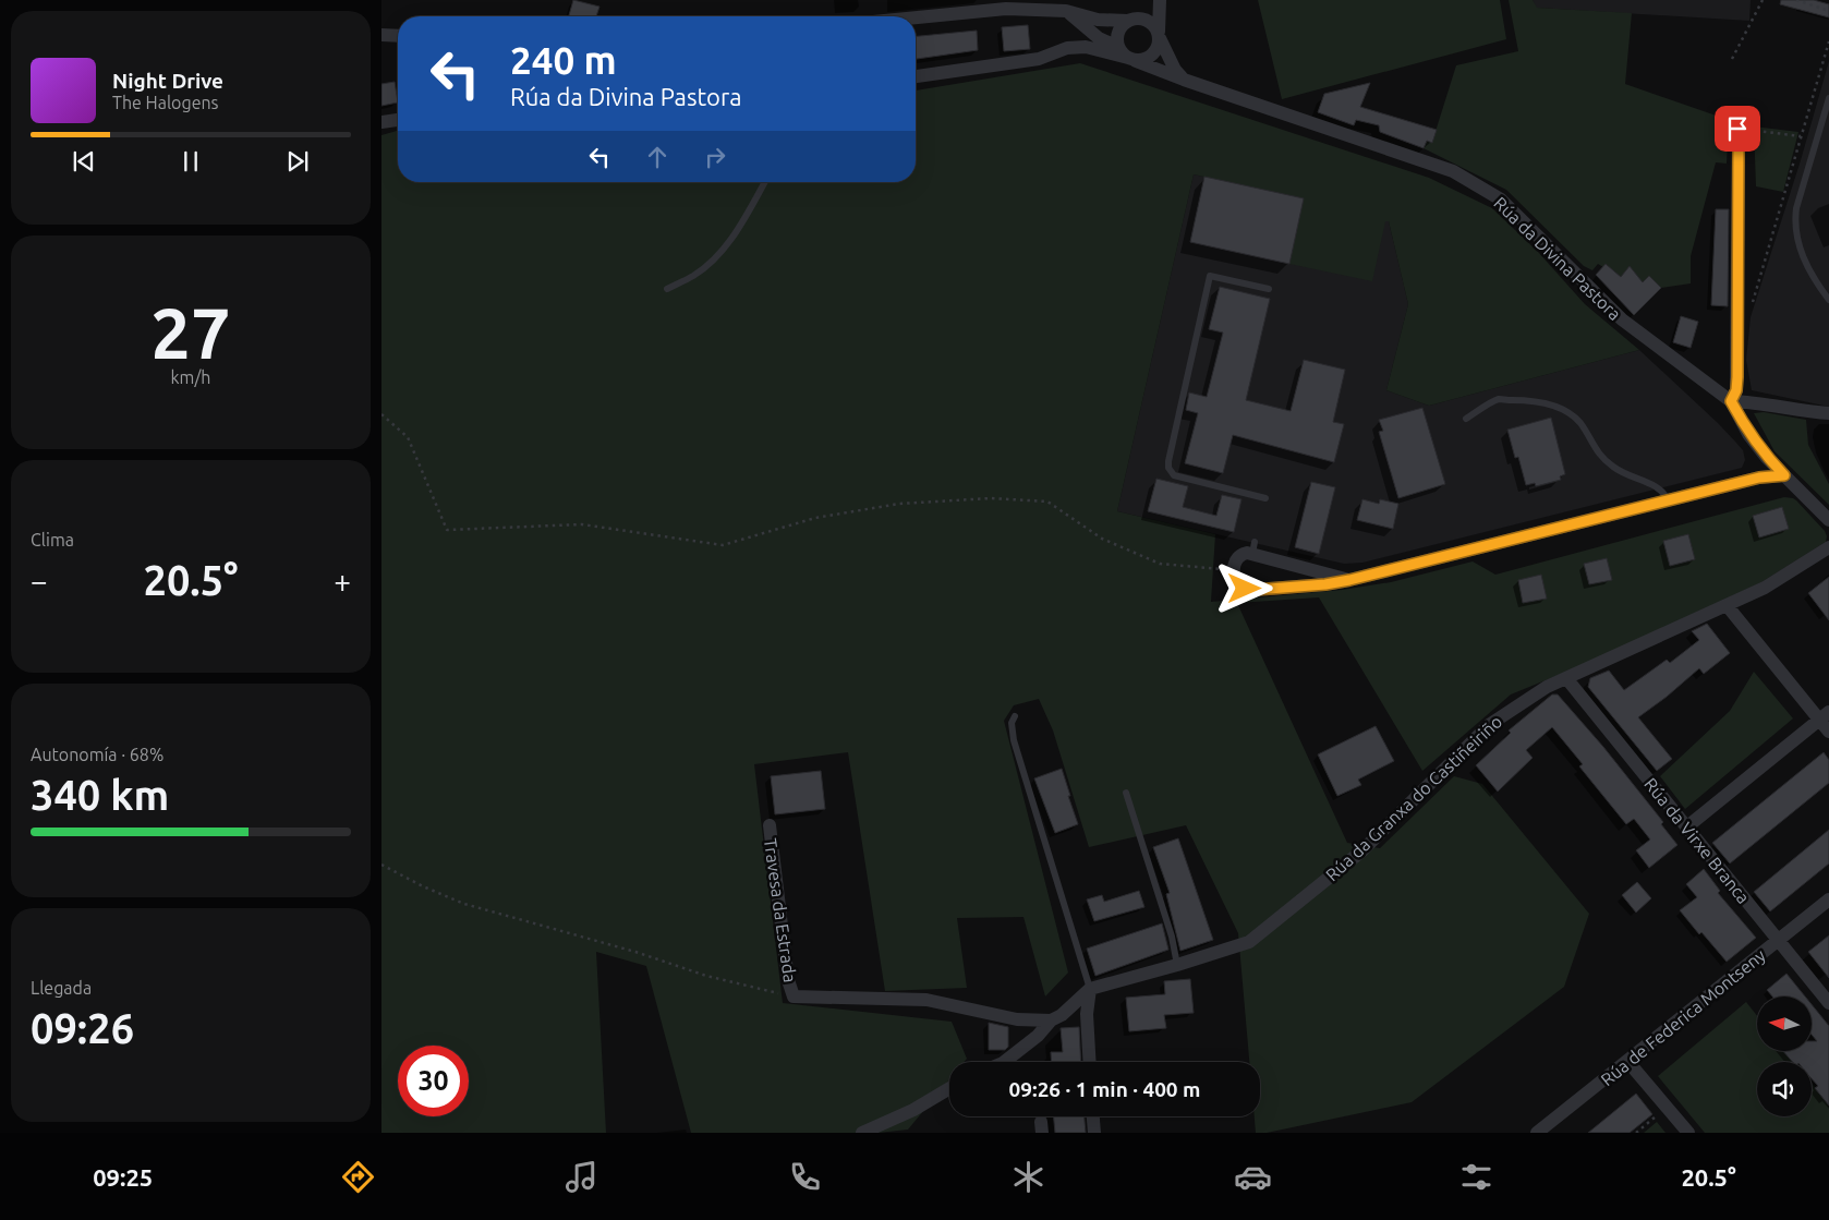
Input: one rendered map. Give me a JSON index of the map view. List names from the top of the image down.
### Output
{
  "streets": {
    "street": [
      "Rúa da Divina Pastora",
      "Rúa da Granxa do Castiñeiriño",
      "Rúa da Virxe Branca",
      "Travesa da Estrada",
      "Rúa de Federica Montseny"
    ]
  },
  "crossings": [
    ["Rúa da Granxa do Castiñeiriño", "Rúa da Virxe Branca"],
    ["Rúa da Virxe Branca", "Rúa de Federica Montseny"]
  ],
  "north": "left",
  "page": {
    "turn": ["240 m", "Rúa da Divina Pastora"],
    "song": ["Night Drive", "The Halogens"],
    "tile": [
      ["27", "km/h"],
      "Clima",
      ["Autonomía · 68%", "340 km"],
      ["Llegada", "09:26"]
    ],
    "heat": ["−", "20.5°", "+"],
    "limit": "30",
    "trip": "09:26 · 1 min · 400 m",
    "tabs": ["09:25", "20.5°"]
  }
}
